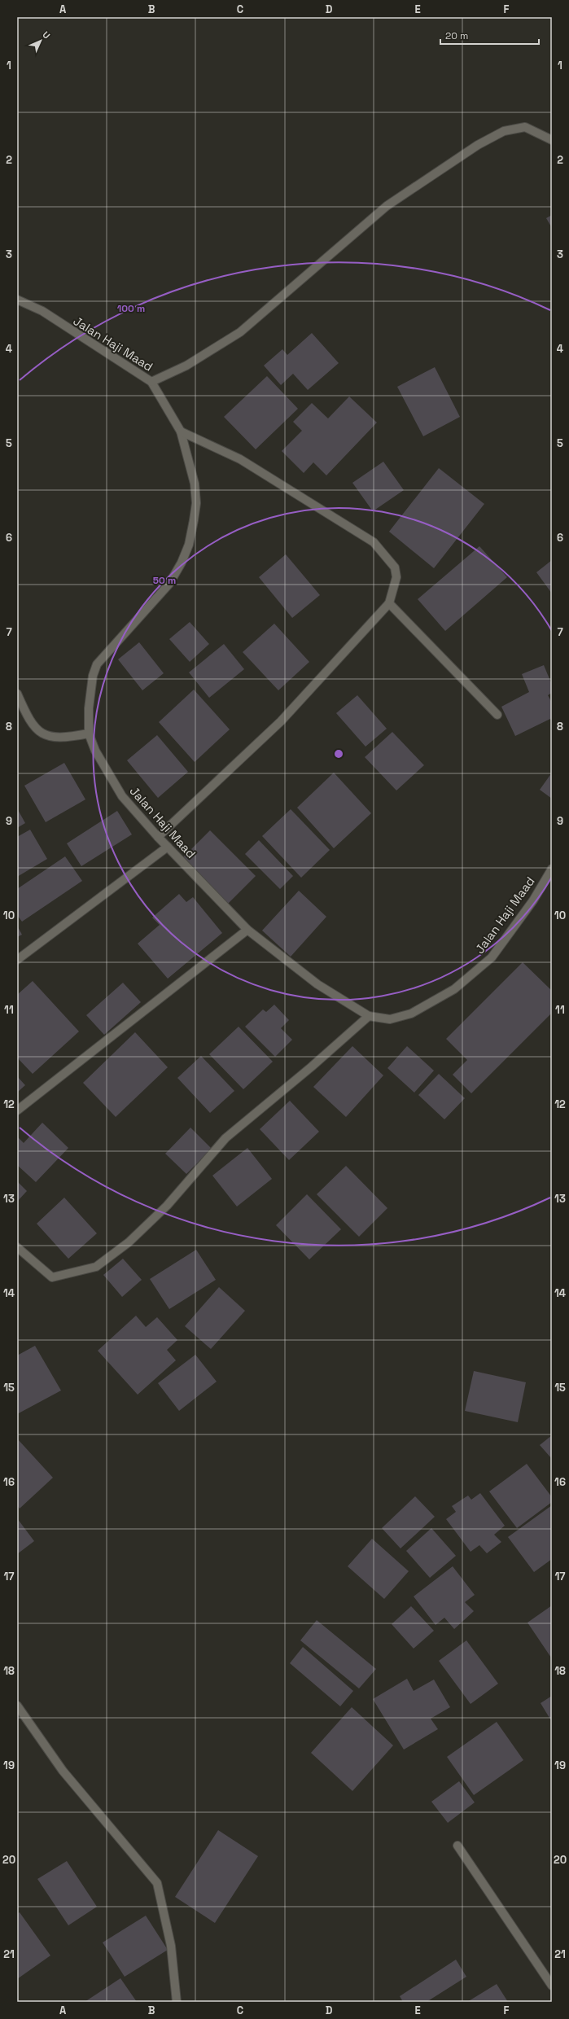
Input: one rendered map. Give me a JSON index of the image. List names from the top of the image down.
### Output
{
  "streets": {
    "street": ["Jalan Haji Maad"]
  },
  "scale_bar": "20 m",
  "north": "top right",
  "grid": {
    "columns": [
      "A",
      "B",
      "C",
      "D",
      "E",
      "F"
    ],
    "rows": [
      "1",
      "2",
      "3",
      "4",
      "5",
      "6",
      "7",
      "8",
      "9",
      "10",
      "11",
      "12",
      "13",
      "14",
      "15",
      "16",
      "17",
      "18",
      "19",
      "20",
      "21"
    ]
  },
  "rings": ["100 m", "50 m"]
}
